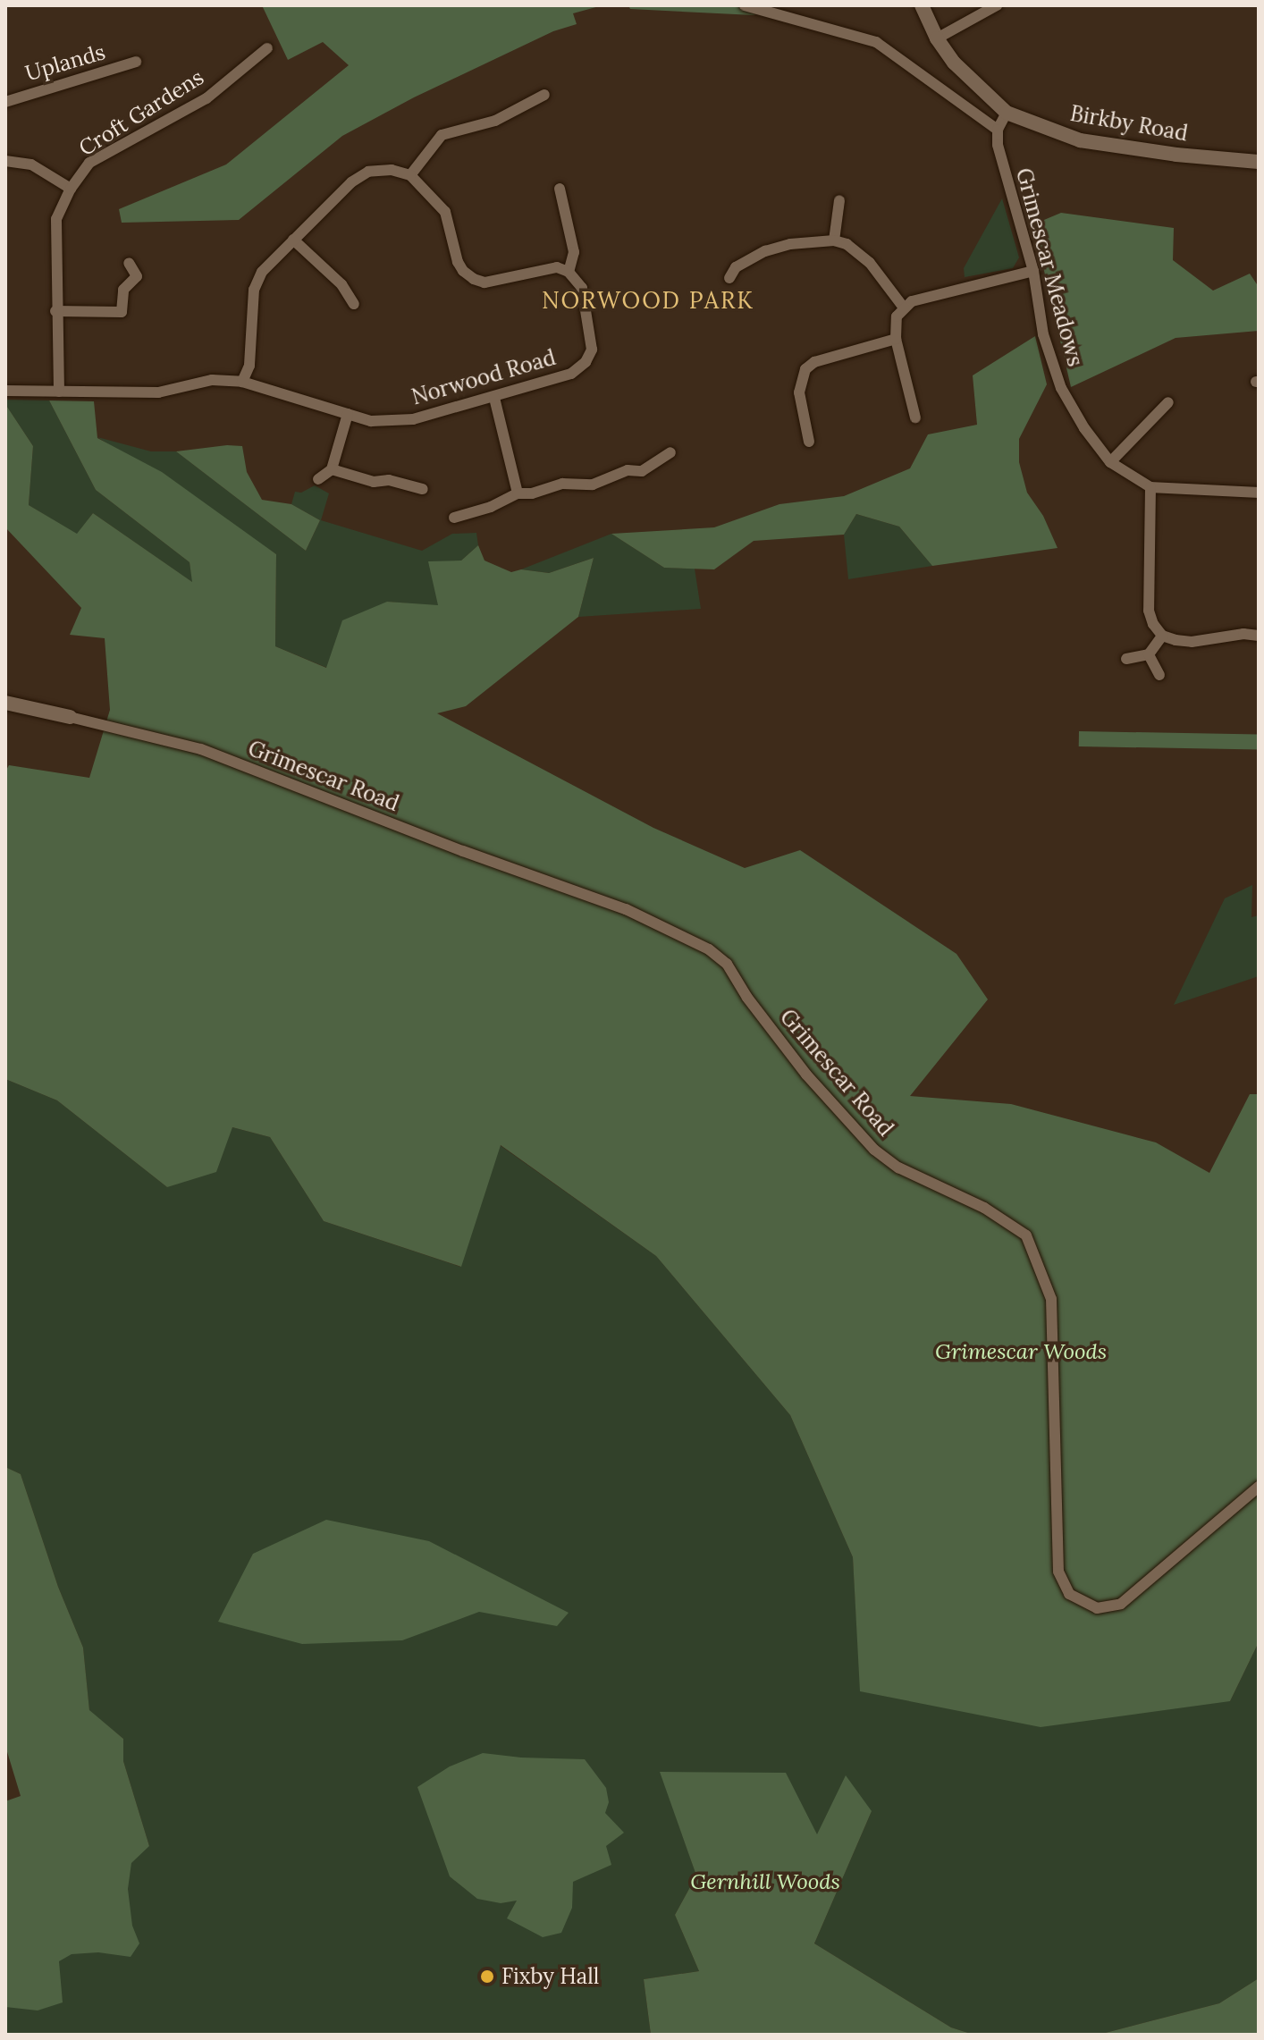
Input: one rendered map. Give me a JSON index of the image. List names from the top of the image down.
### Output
{
  "streets": {
    "street": [
      "Uplands",
      "Croft Gardens",
      "Birkby Road",
      "Grimescar Meadows",
      "Norwood Road",
      "Grimescar Road"
    ]
  },
  "crossings": [
    ["Croft Gardens", "Norwood Road"]
  ],
  "districts": ["NORWOOD PARK"],
  "parks": ["Grimescar Woods", "Gernhill Woods"],
  "places": ["Fixby Hall"]
}
